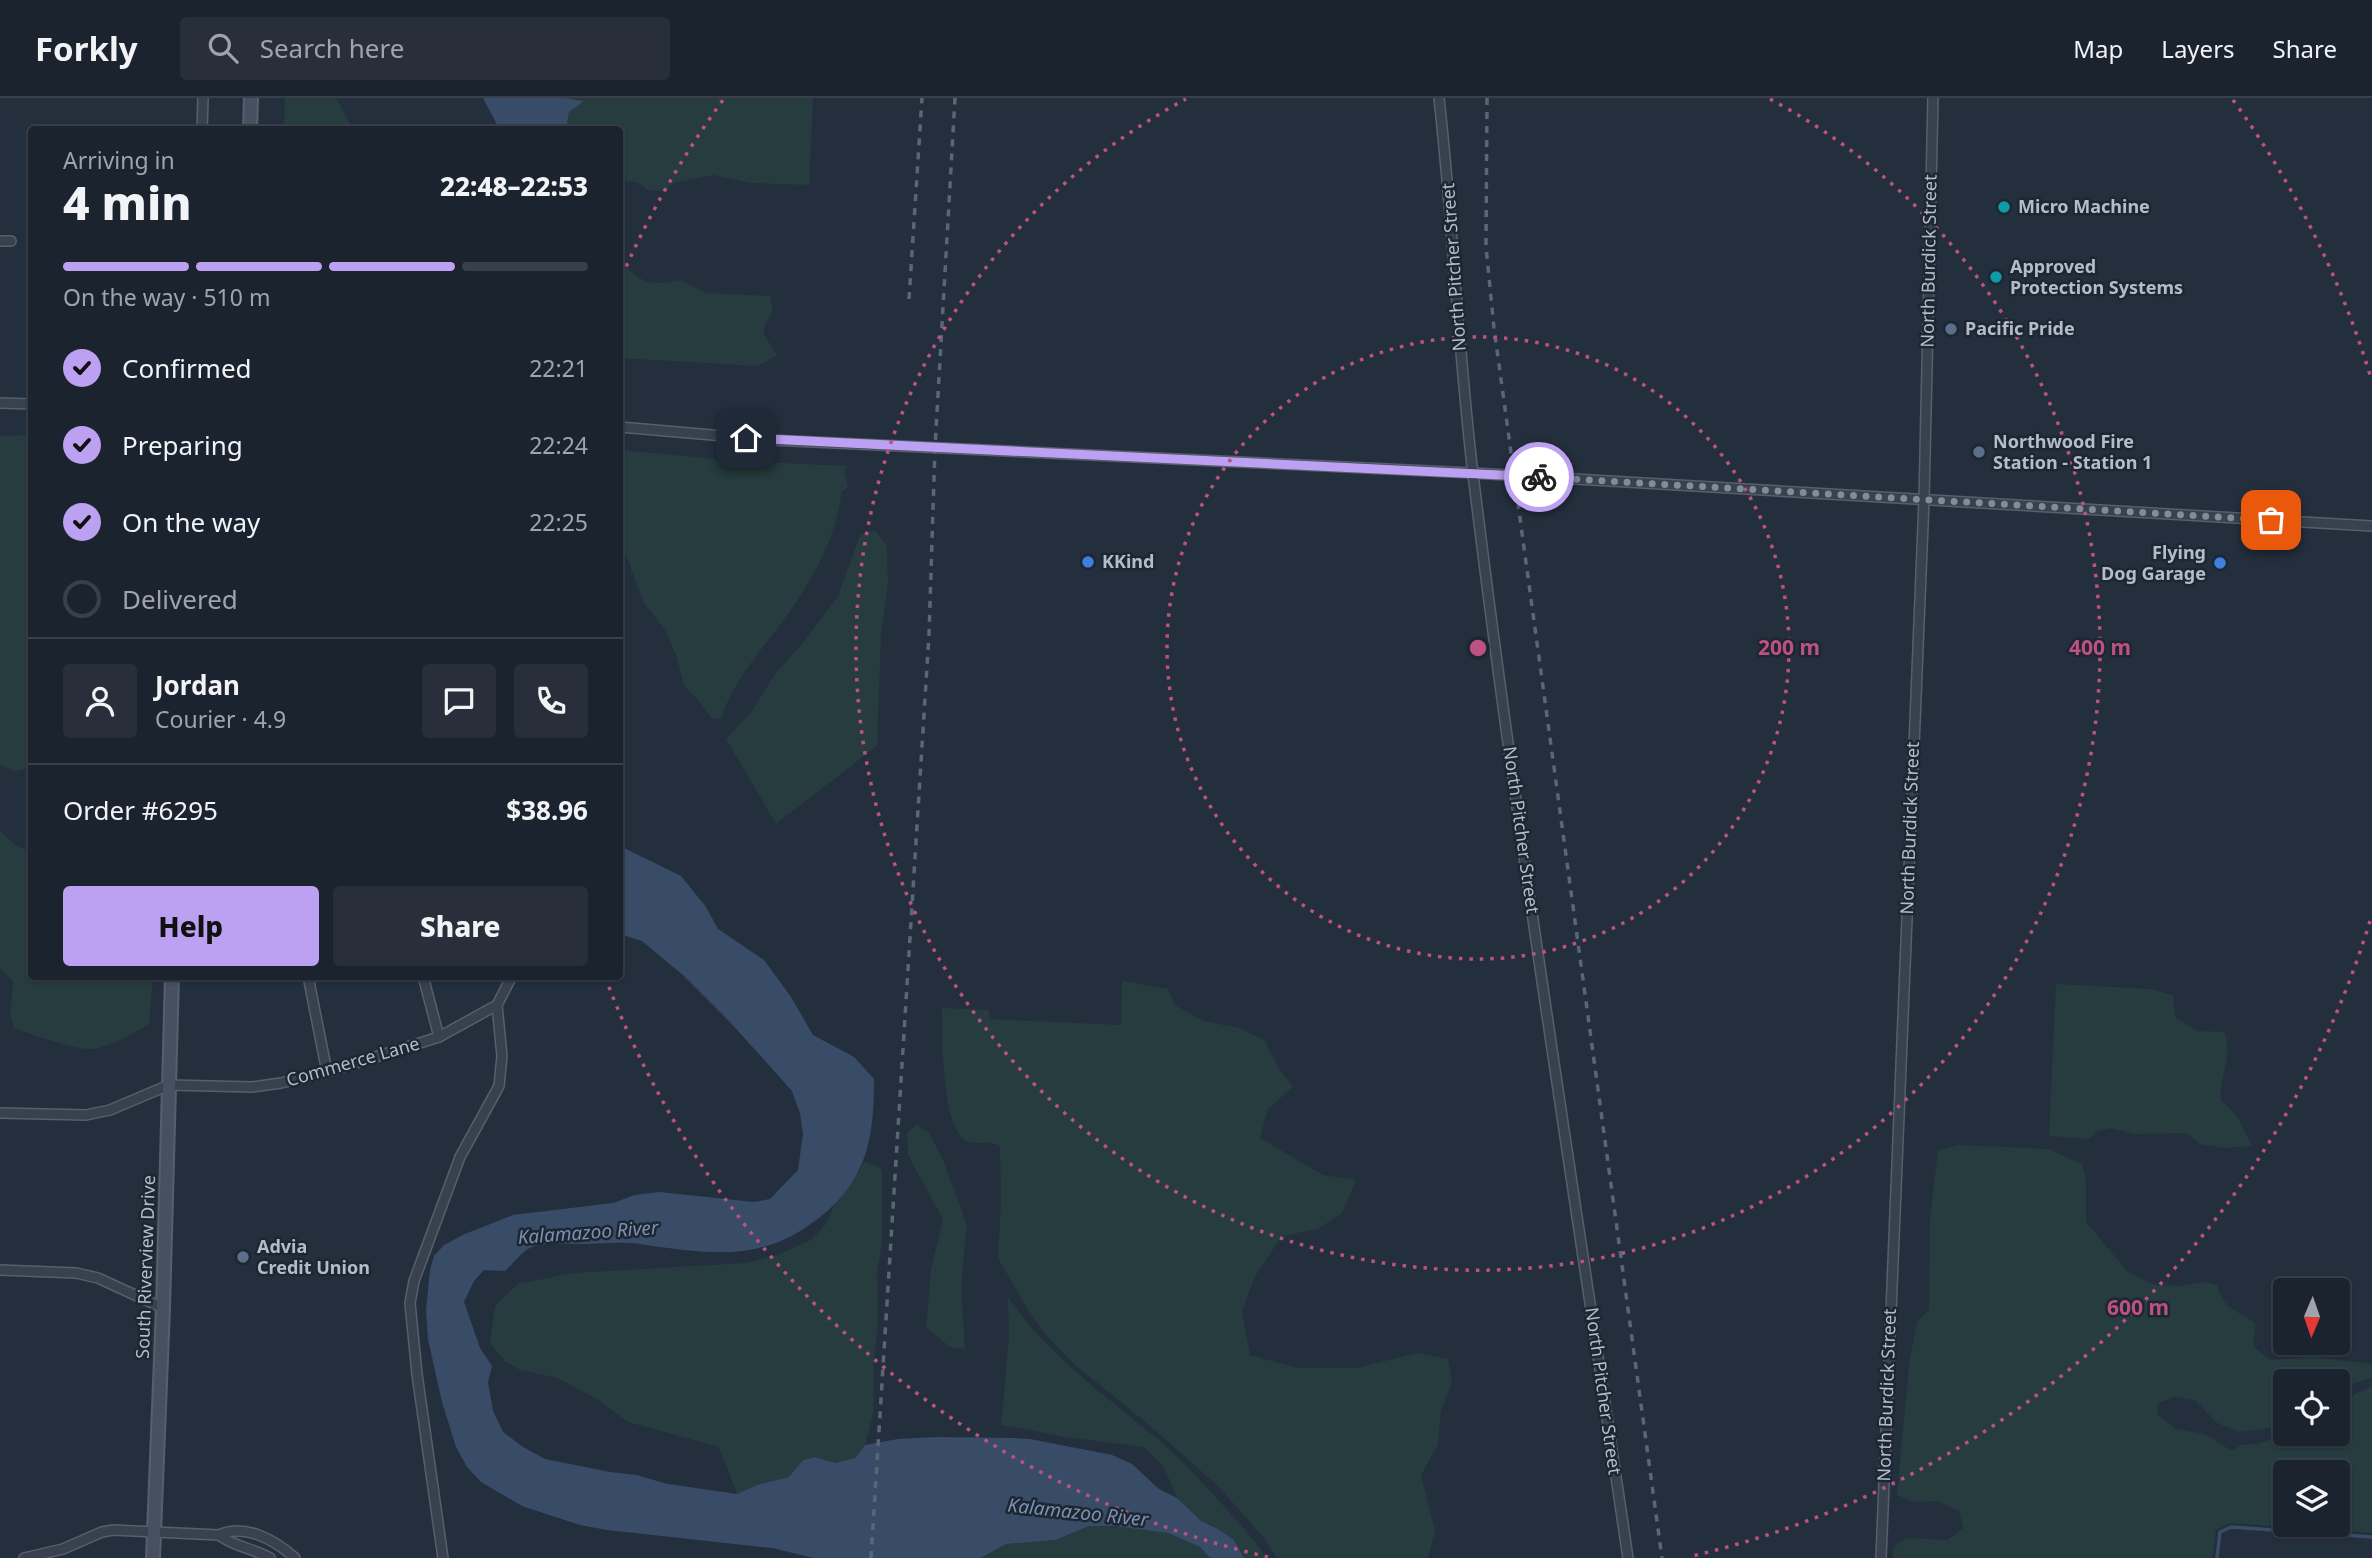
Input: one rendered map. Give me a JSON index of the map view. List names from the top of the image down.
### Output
{
  "streets": {
    "street": [
      "North Burdick Street",
      "North Pitcher Street",
      "Commerce Lane",
      "South Riverview Drive"
    ]
  },
  "crossings": [
    ["Commerce Lane", "South Riverview Drive"]
  ],
  "water": ["Kalamazoo River"],
  "places": [
    "Micro Machine",
    "Approved Protection Systems",
    "Pacific Pride",
    "Northwood Fire Station - Station 1",
    "KKind",
    "Flying Dog Garage",
    "Advia Credit Union"
  ],
  "north": "bottom",
  "page": {
    "header": "Forkly",
    "search": "Search here",
    "nav": ["Map", "Layers", "Share"],
    "heading": ["4 min", "Arriving in", "22:48–22:53"],
    "panel": [
      "Jordan",
      "Courier · 4.9",
      "Order #6295",
      "$38.96"
    ],
    "bar": "On the way · 510 m",
    "list": [
      ["Confirmed", "22:21"],
      ["Preparing", "22:24"],
      ["On the way", "22:25"],
      "Delivered"
    ],
    "buttons": ["Help", "Share"]
  },
  "rings": ["200 m", "400 m", "600 m"]
}
